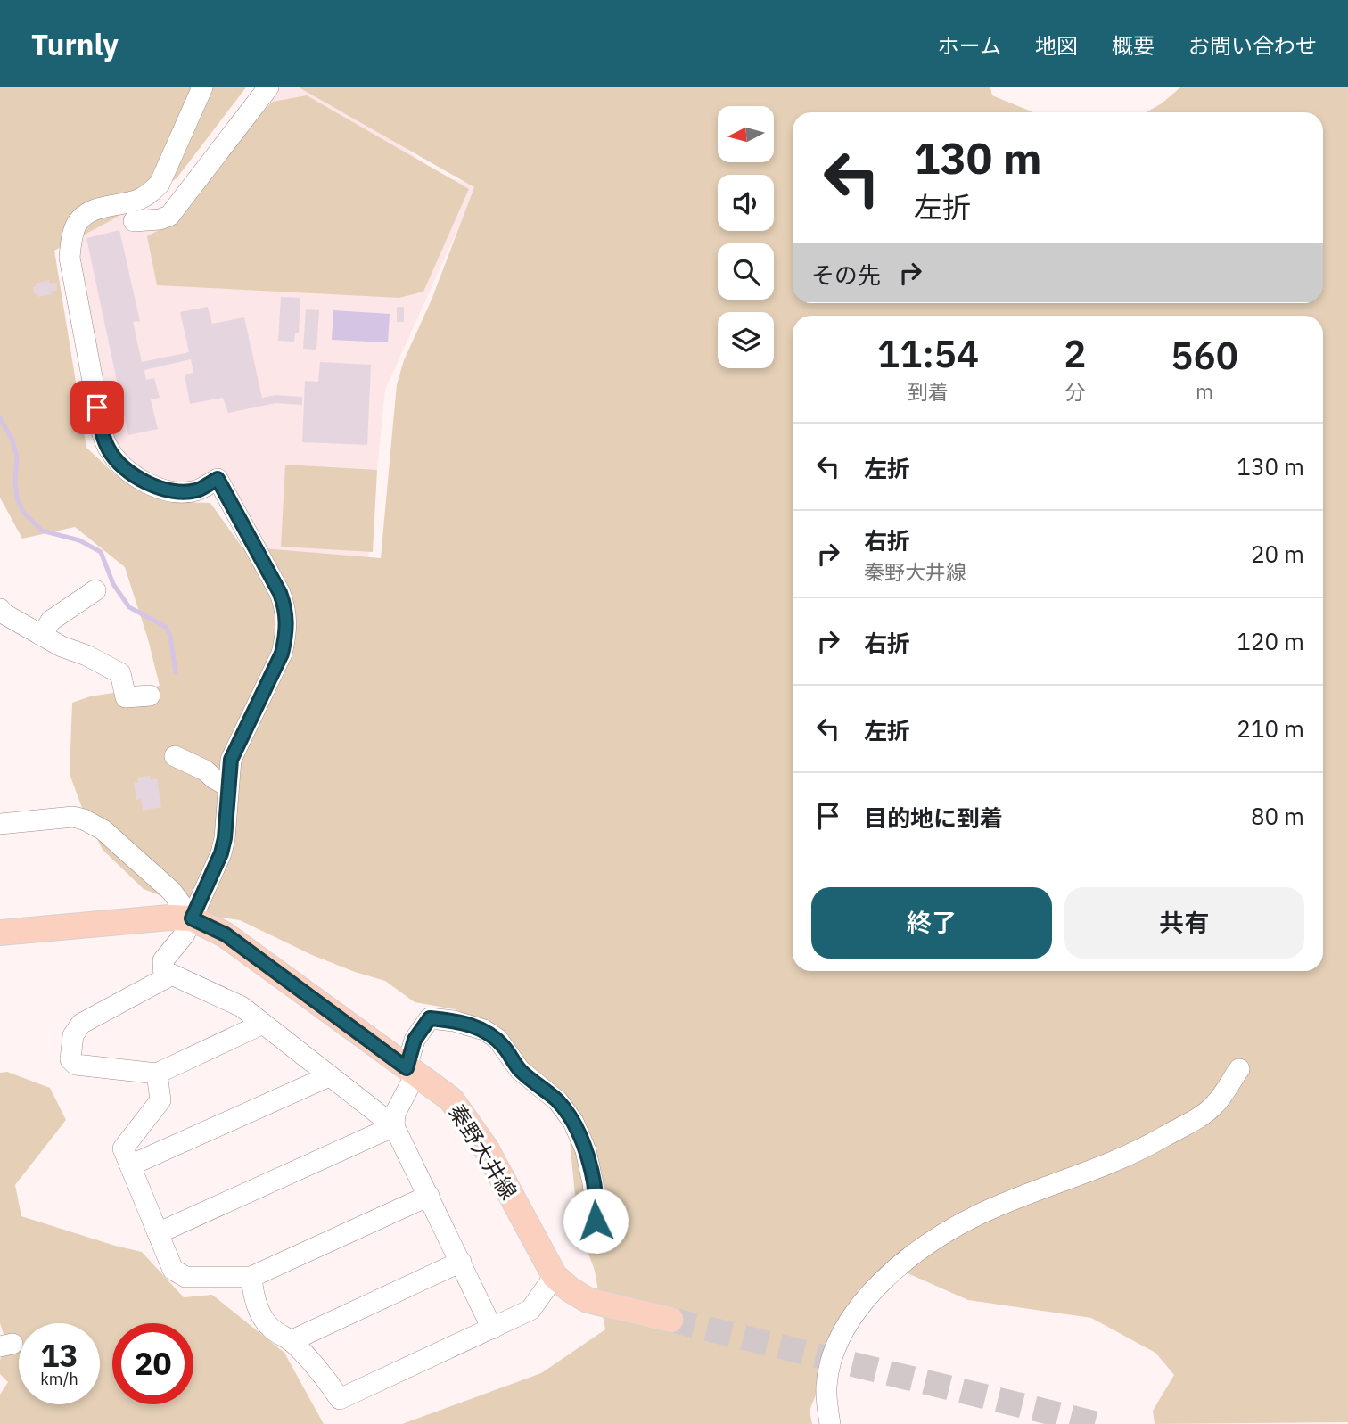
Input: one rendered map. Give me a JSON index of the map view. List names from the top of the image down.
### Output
{
  "streets": {
    "main road": ["秦野大井線"]
  },
  "north": "left",
  "page": {
    "header": "Turnly",
    "nav": [
      "ホーム",
      "地図",
      "概要",
      "お問い合わせ"
    ],
    "turn": ["130 m", "左折"],
    "then": "その先",
    "eta": [
      "11:54",
      "到着",
      "2",
      "分",
      "560",
      "m"
    ],
    "list": [
      {
        "name": "左折",
        "value": "130 m"
      },
      {
        "name": "右折",
        "note": "秦野大井線",
        "value": "20 m"
      },
      {
        "name": "右折",
        "value": "120 m"
      },
      {
        "name": "左折",
        "value": "210 m"
      },
      {
        "name": "目的地に到着",
        "value": "80 m"
      }
    ],
    "buttons": ["終了", "共有"],
    "speed": "13 km/h",
    "limit": "20"
  }
}
